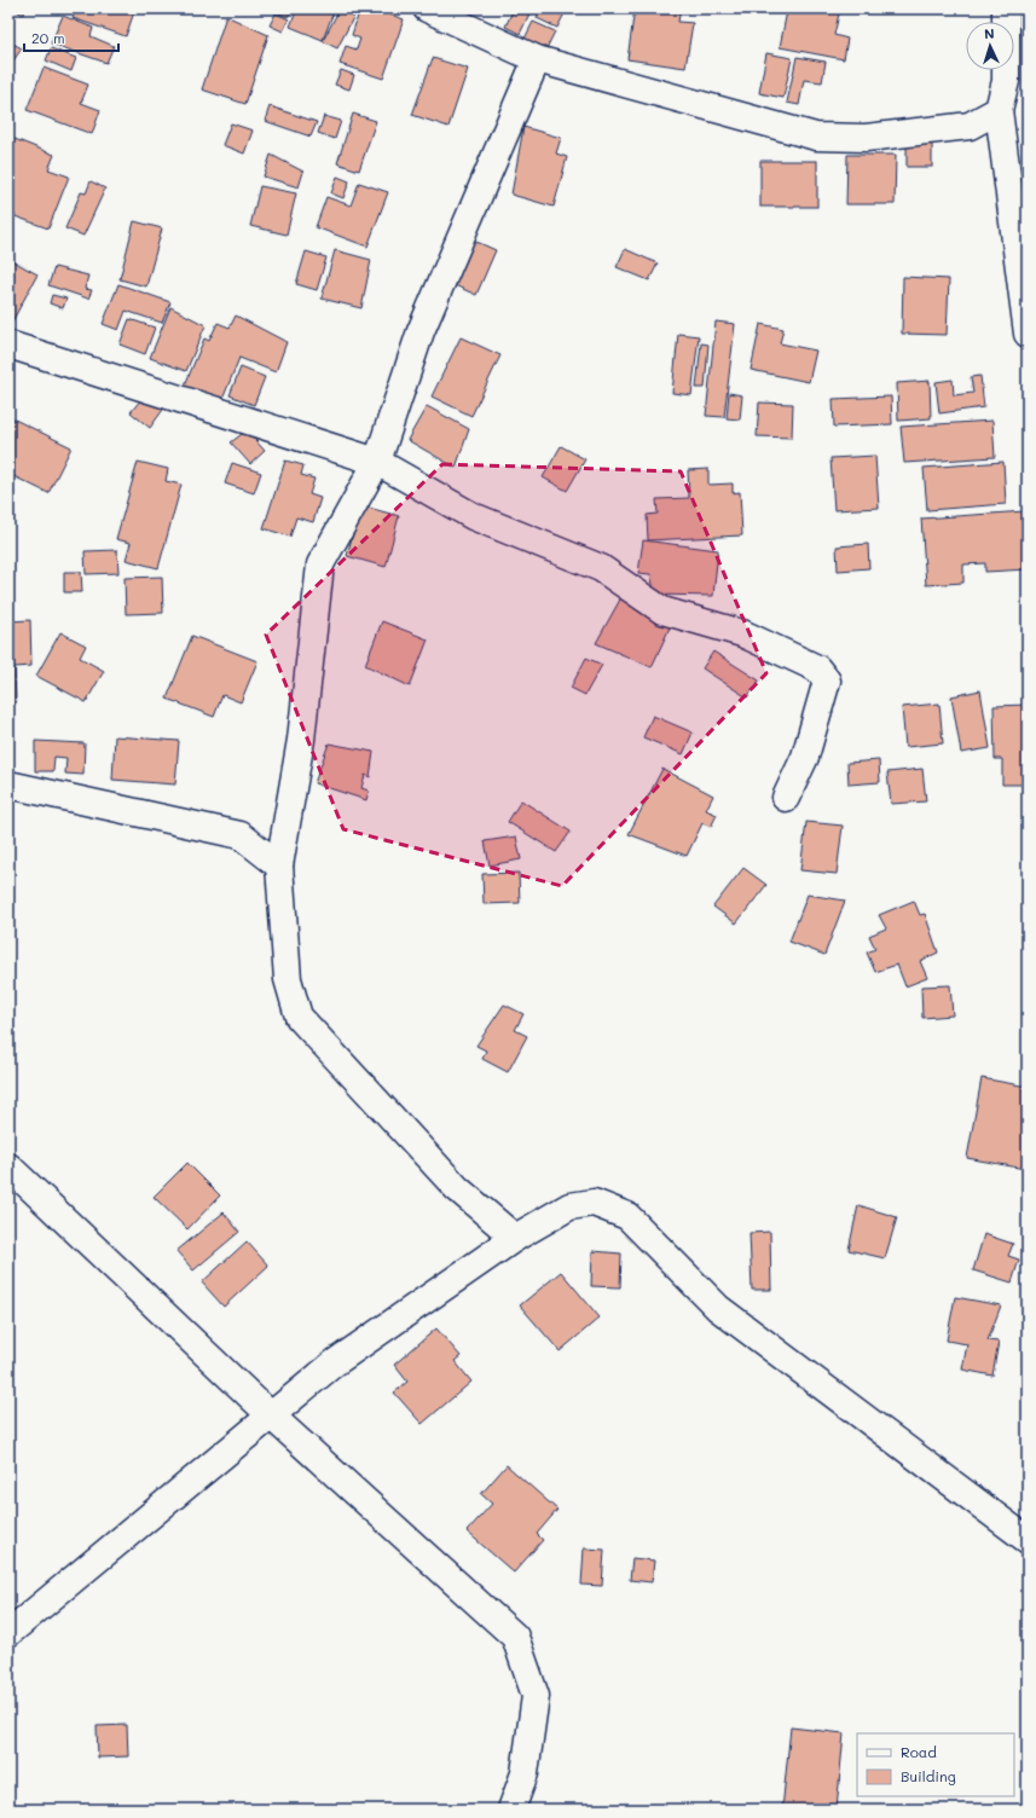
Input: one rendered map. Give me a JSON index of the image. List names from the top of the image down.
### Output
{
  "legend": ["Road", "Building"],
  "scale_bar": "20 m",
  "north": "top"
}
